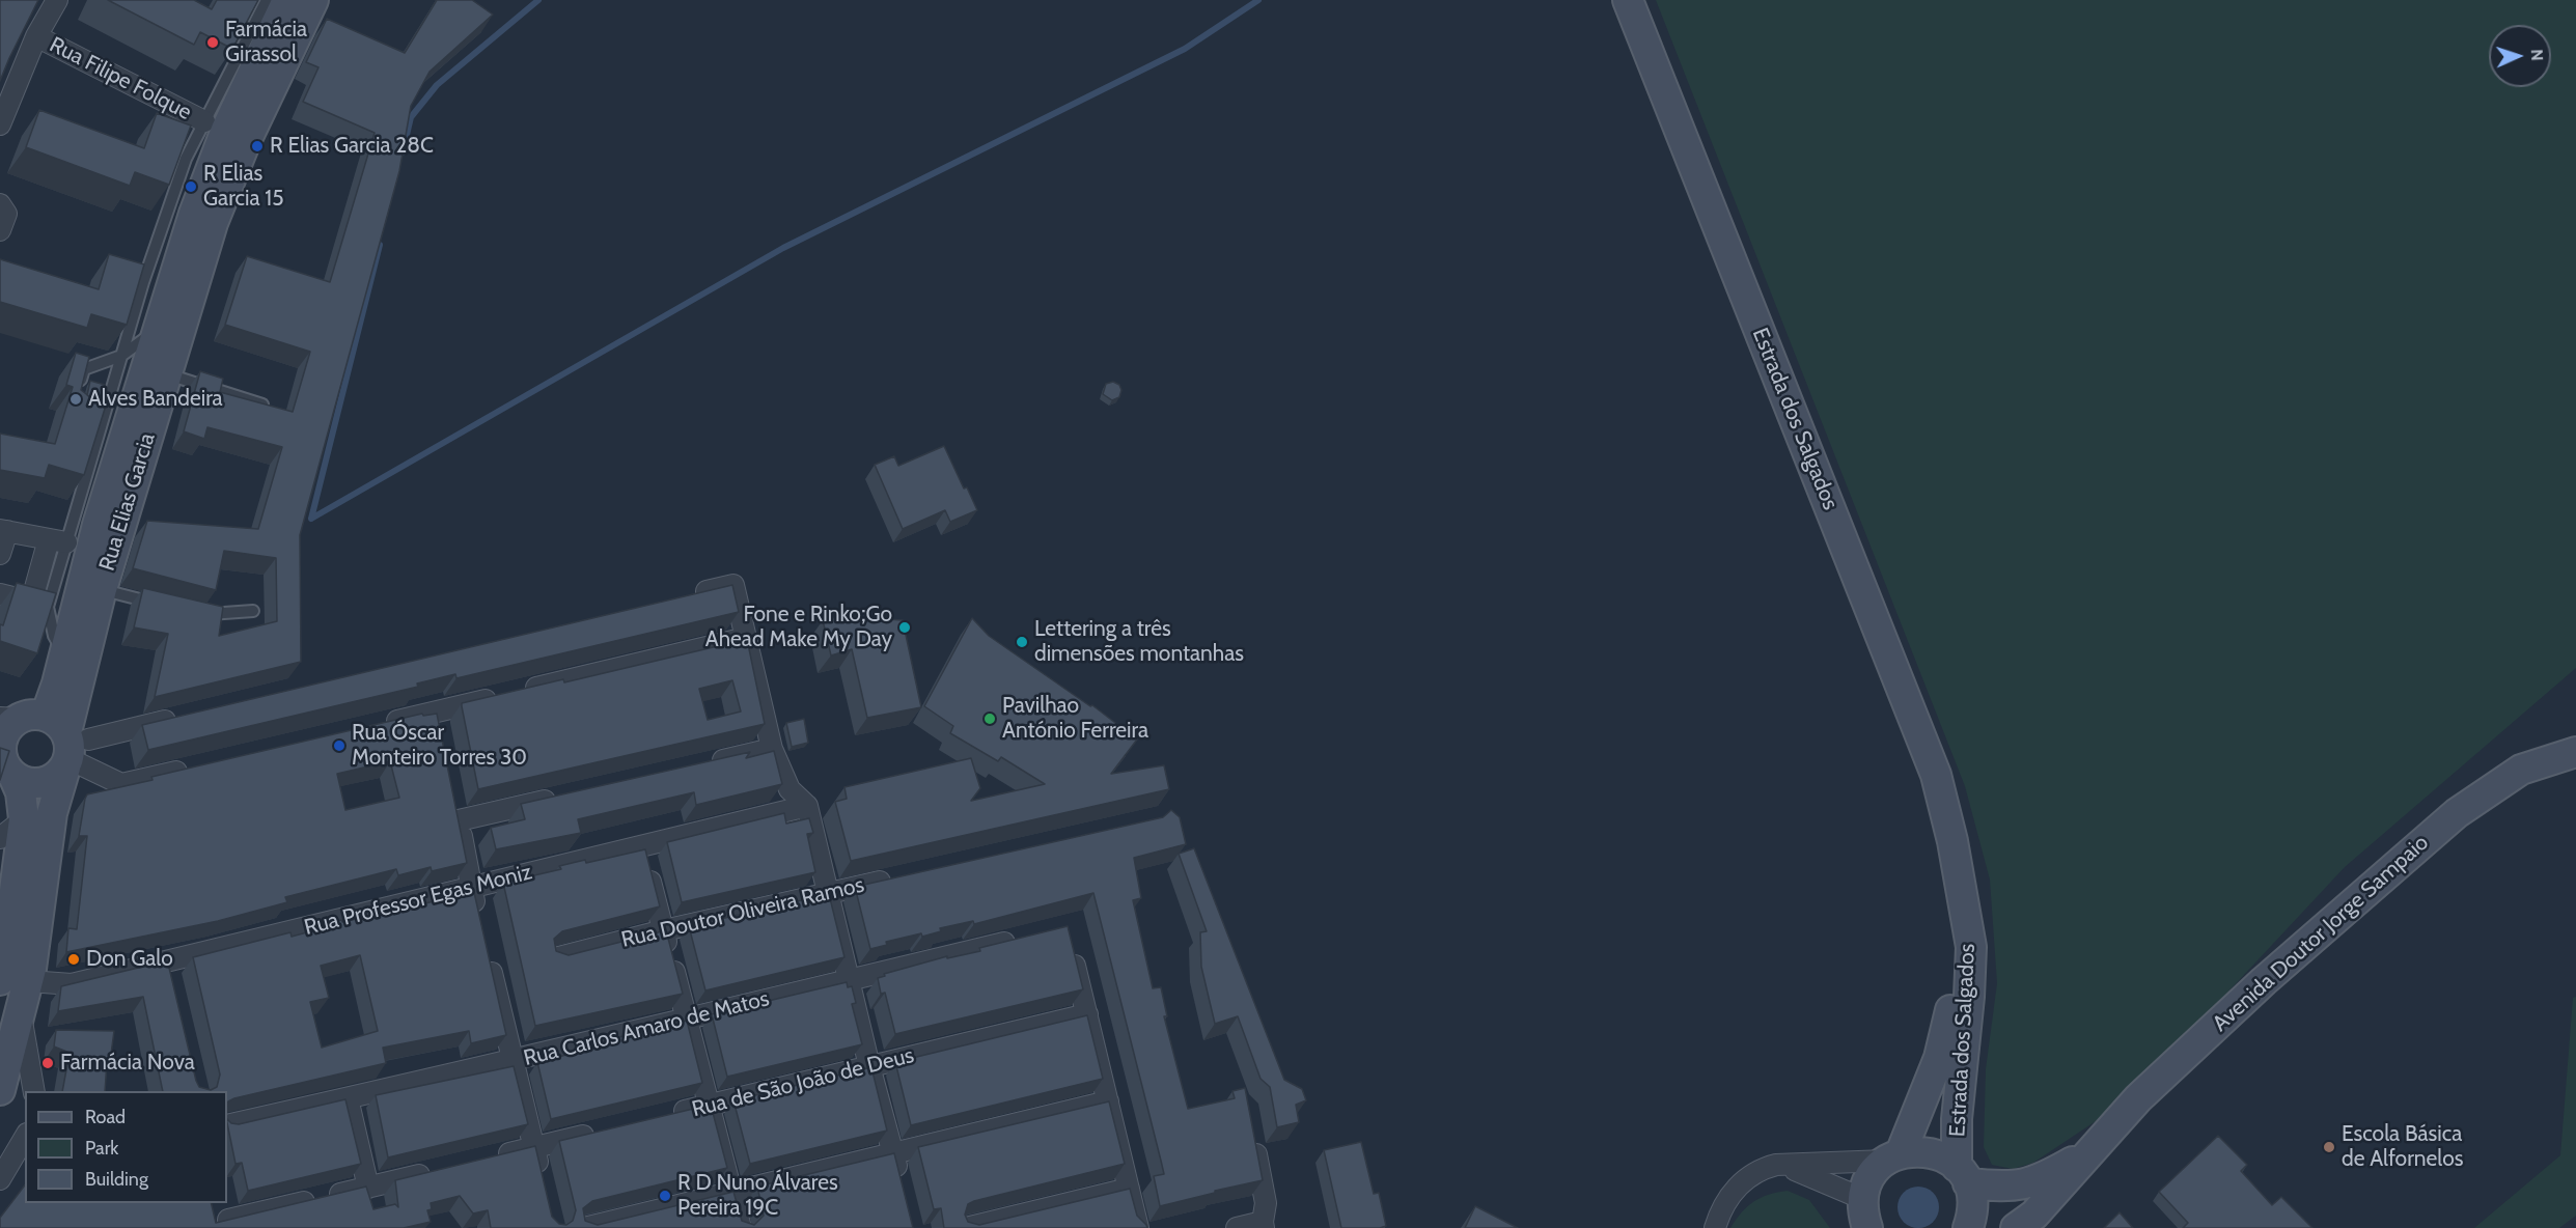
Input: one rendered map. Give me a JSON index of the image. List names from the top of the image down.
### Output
{
  "streets": {
    "main road": ["Estrada dos Salgados", "Rua Elias Garcia", "Avenida Doutor Jorge Sampaio"],
    "street": [
      "Rua Filipe Folque",
      "Rua Professor Egas Moniz",
      "Rua Doutor Oliveira Ramos",
      "Rua Carlos Amaro de Matos",
      "Rua de São João de Deus"
    ]
  },
  "crossings": [
    ["Estrada dos Salgados", "Avenida Doutor Jorge Sampaio"],
    ["Rua Elias Garcia", "Rua Professor Egas Moniz"]
  ],
  "places": [
    "Farmácia Girassol",
    "R Elias Garcia 28C",
    "R Elias Garcia 15",
    "Alves Bandeira",
    "Fone e Rinko;Go Ahead Make My Day",
    "Lettering a três dimensões montanhas",
    "Pavilhao António Ferreira",
    "Rua Óscar Monteiro Torres 30",
    "Don Galo",
    "Farmácia Nova",
    "Escola Básica de Alfornelos",
    "R D Nuno Álvares Pereira 19C"
  ],
  "legend": ["Road", "Park", "Building"],
  "north": "right"
}
